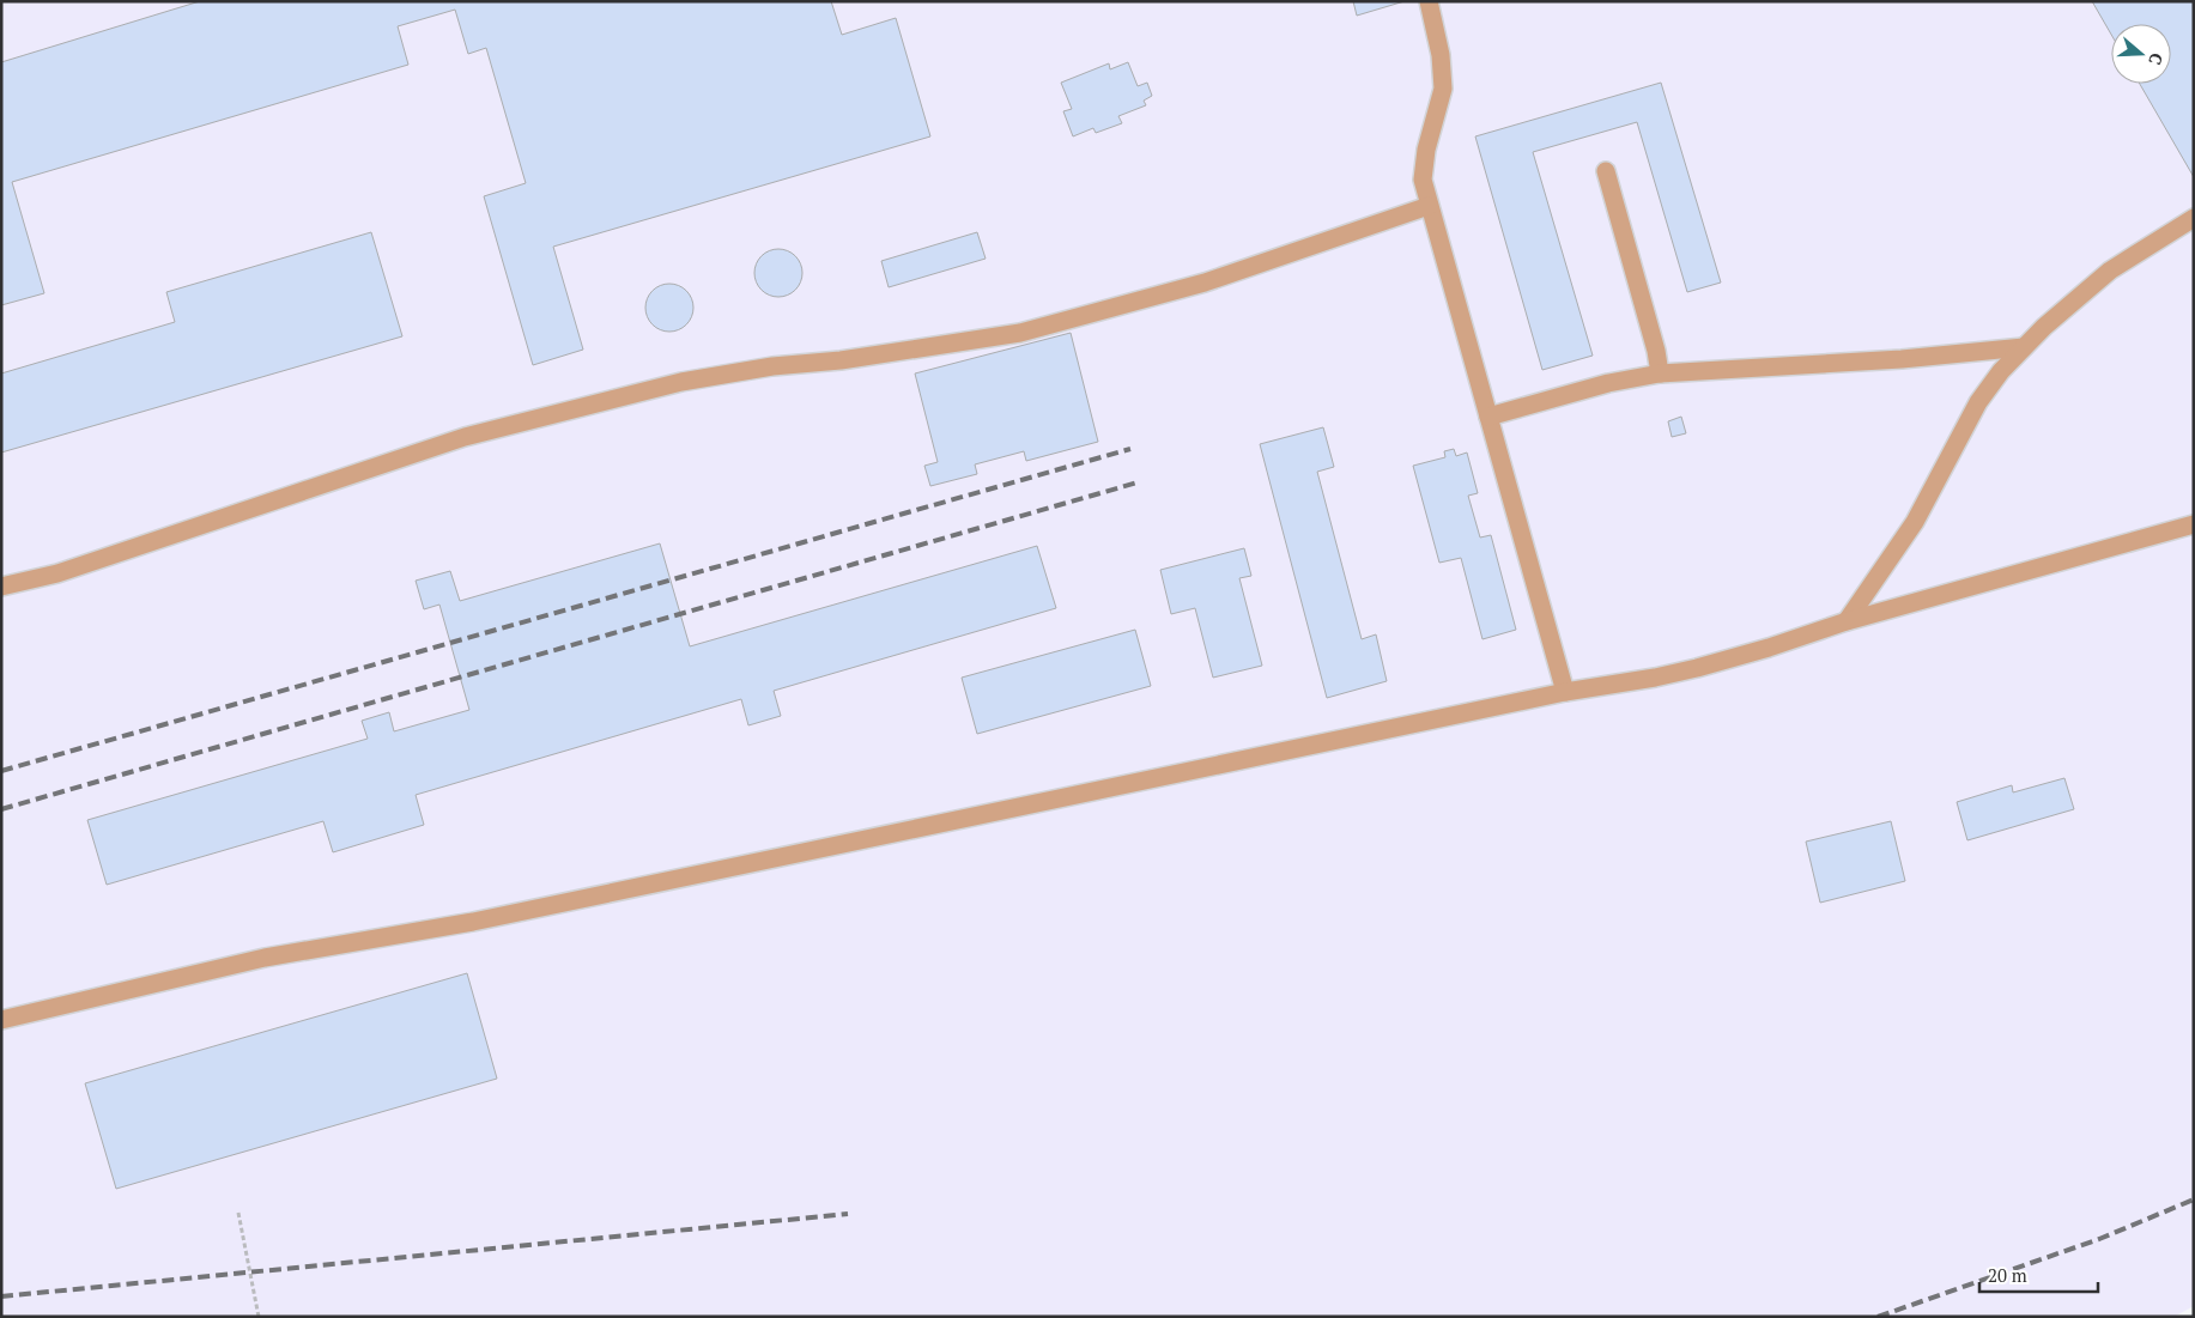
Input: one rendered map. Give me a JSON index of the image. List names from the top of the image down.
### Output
{
  "scale_bar": "20 m",
  "north": "right"
}
